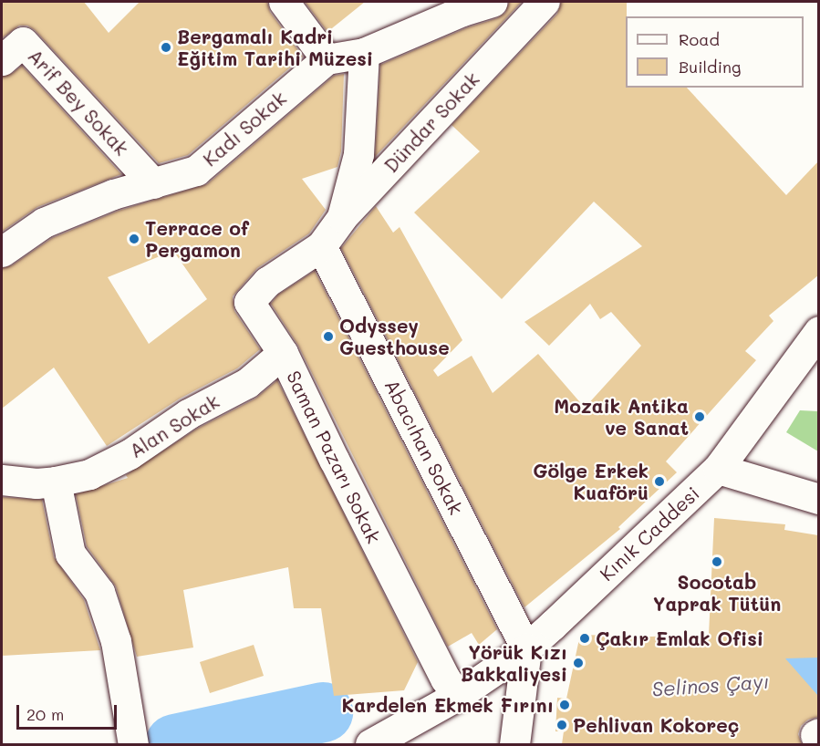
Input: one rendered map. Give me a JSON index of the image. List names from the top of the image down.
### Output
{
  "streets": {
    "street": [
      "Arif Bey Sokak",
      "Dündar Sokak",
      "Kadı Sokak",
      "Alan Sokak",
      "Abacıhan Sokak",
      "Saman Pazarı Sokak",
      "Kınık Caddesi"
    ]
  },
  "crossings": [
    ["Arif Bey Sokak", "Kadı Sokak"],
    ["Dündar Sokak", "Abacıhan Sokak"],
    ["Dündar Sokak", "Saman Pazarı Sokak"],
    ["Alan Sokak", "Saman Pazarı Sokak"],
    ["Abacıhan Sokak", "Saman Pazarı Sokak"],
    ["Abacıhan Sokak", "Kınık Caddesi"],
    ["Saman Pazarı Sokak", "Kınık Caddesi"]
  ],
  "water": ["Selinos Çayı"],
  "places": [
    "Bergamalı Kadri Eğitim Tarihi Müzesi",
    "Terrace of Pergamon",
    "Odyssey Guesthouse",
    "Mozaik Antika ve Sanat",
    "Gölge Erkek Kuaförü",
    "Socotab Yaprak Tütün",
    "Çakır Emlak Ofisi",
    "Yörük Kızı Bakkaliyesi",
    "Kardelen Ekmek Fırını",
    "Pehlivan Kokoreç"
  ],
  "legend": ["Road", "Building"],
  "scale_bar": "20 m"
}
